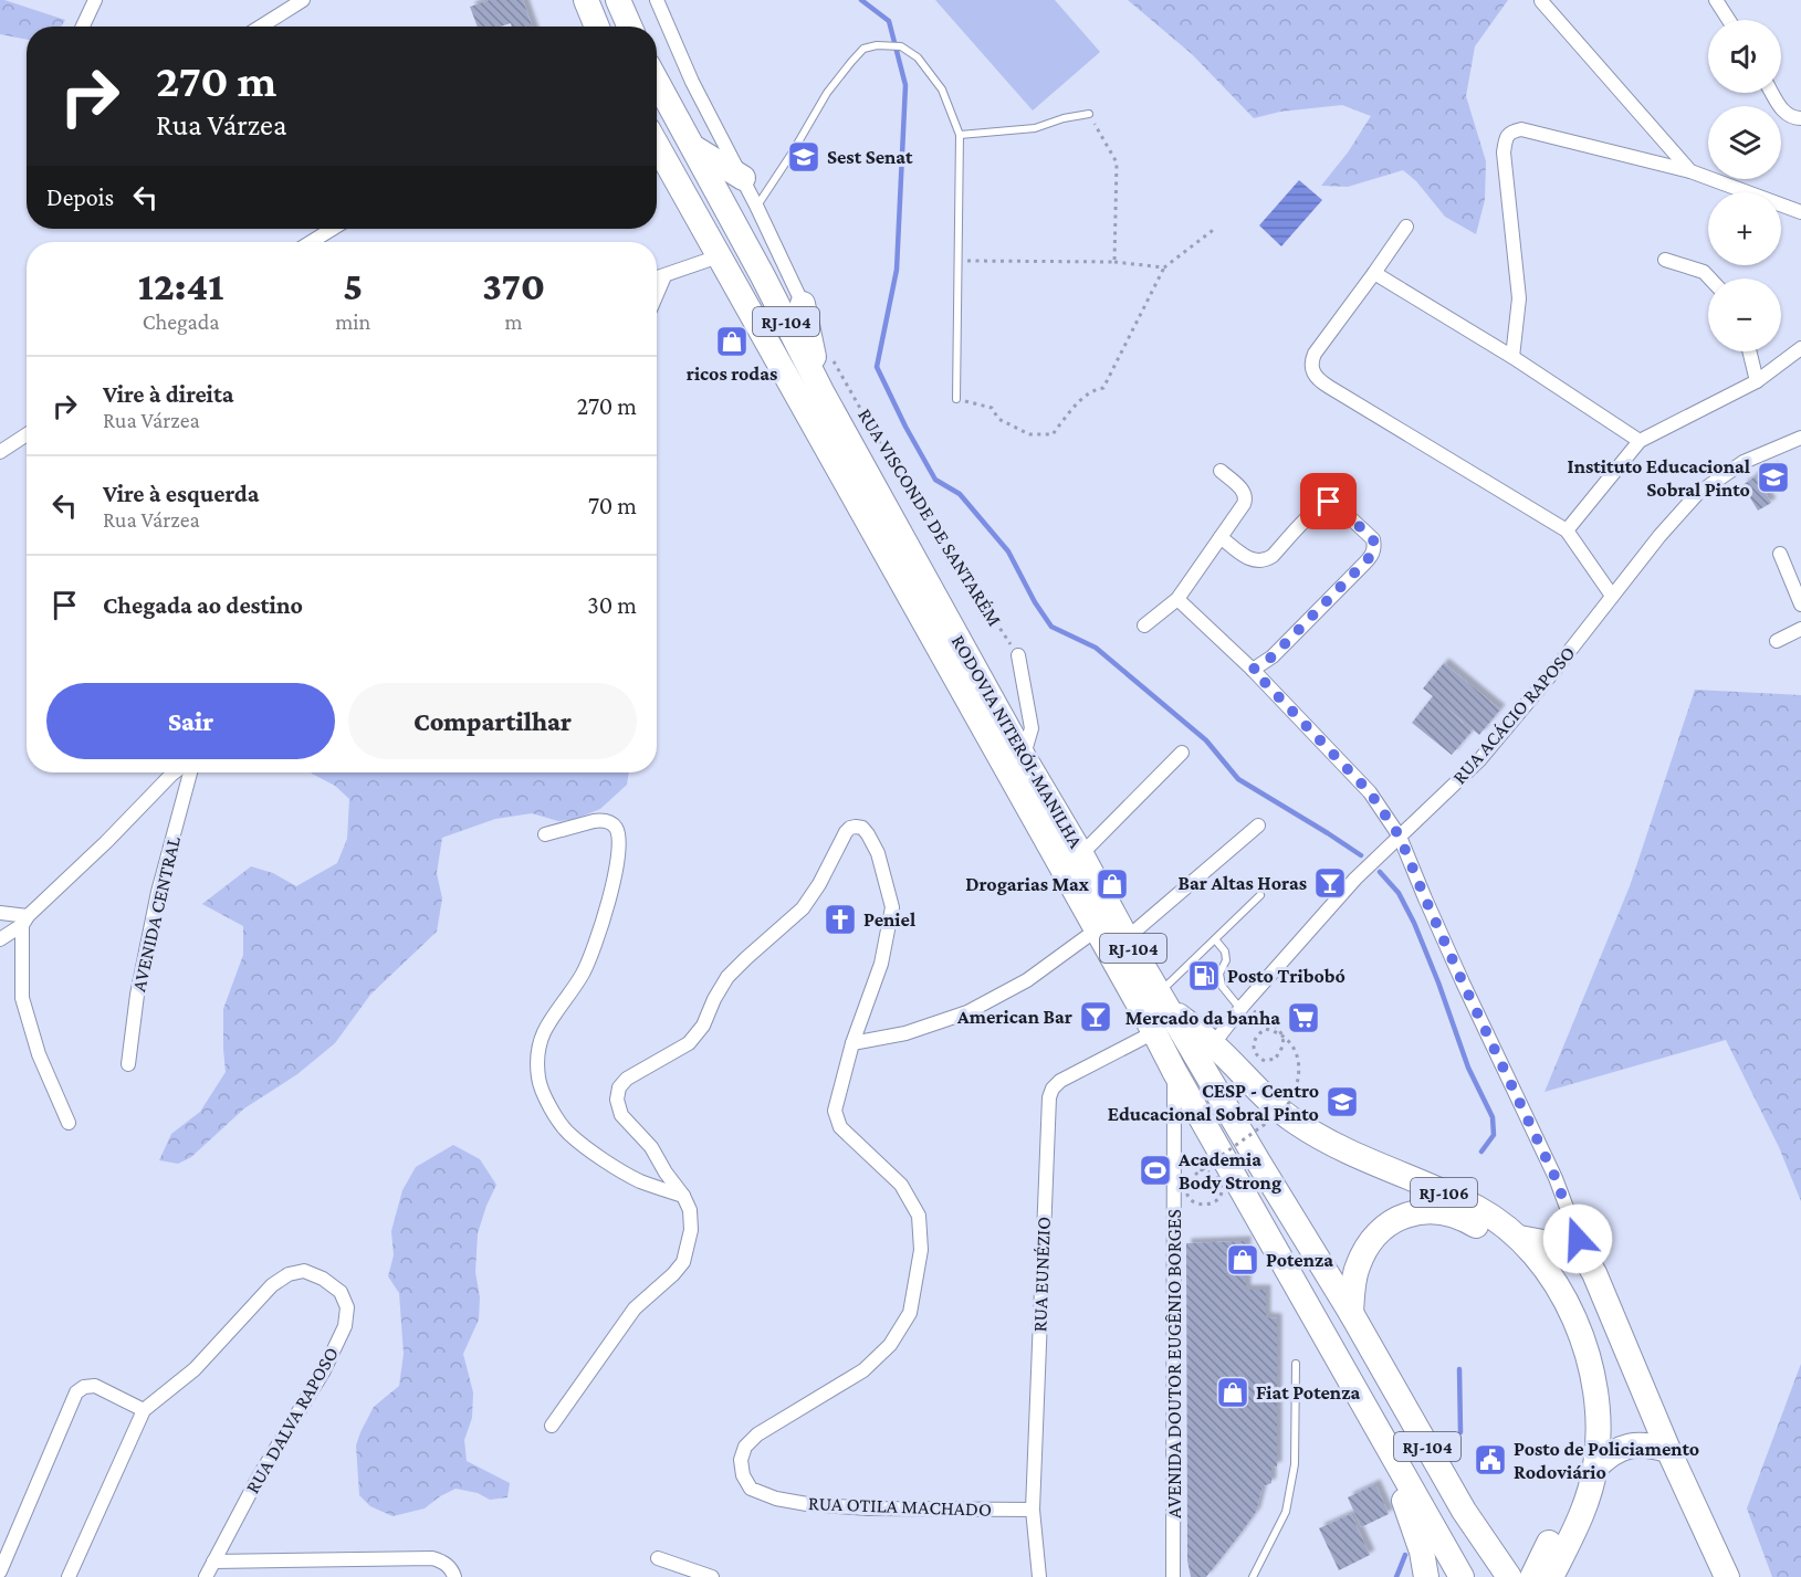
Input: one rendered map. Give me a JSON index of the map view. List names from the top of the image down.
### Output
{
  "streets": {
    "highway": ["RJ-104", "RODOVIA NITERÓI-MANILHA", "RJ-106"],
    "street": [
      "RUA ACÁCIO RAPOSO",
      "AVENIDA CENTRAL",
      "RUA EUNÉZIO",
      "AVENIDA DOUTOR EUGÊNIO BORGES",
      "RUA DALVA RAPOSO",
      "RUA OTILA MACHADO"
    ],
    "path": ["RUA VISCONDE DE SANTARÉM"]
  },
  "crossings": [
    ["RUA ACÁCIO RAPOSO", "RJ-106"],
    ["RODOVIA NITERÓI-MANILHA", "RJ-106"],
    ["RODOVIA NITERÓI-MANILHA", "RUA EUNÉZIO"],
    ["RODOVIA NITERÓI-MANILHA", "AVENIDA DOUTOR EUGÊNIO BORGES"],
    ["RUA EUNÉZIO", "RUA OTILA MACHADO"]
  ],
  "places": {
    "school or university": ["Sest Senat", "Instituto Educacional Sobral Pinto", "CESP - Centro Educacional Sobral Pinto"],
    "shop": [
      "ricos rodas",
      "Drogarias Max",
      "Potenza",
      "Fiat Potenza"
    ],
    "bar": ["Bar Altas Horas", "American Bar"],
    "church": ["Peniel"],
    "fuel station": ["Posto Tribobó"],
    "supermarket": ["Mercado da banha"],
    "sports": ["Academia Body Strong"],
    "public building": ["Posto de Policiamento Rodoviário"]
  },
  "page": {
    "map_buttons": ["+", "−"],
    "turn": ["270 m", "Rua Várzea"],
    "then": "Depois",
    "eta": [
      "12:41",
      "Chegada",
      "5",
      "min",
      "370",
      "m"
    ],
    "list": [
      {
        "name": "Vire à direita",
        "note": "Rua Várzea",
        "value": "270 m"
      },
      {
        "name": "Vire à esquerda",
        "note": "Rua Várzea",
        "value": "70 m"
      },
      {
        "name": "Chegada ao destino",
        "value": "30 m"
      }
    ],
    "buttons": ["Sair", "Compartilhar"]
  }
}
